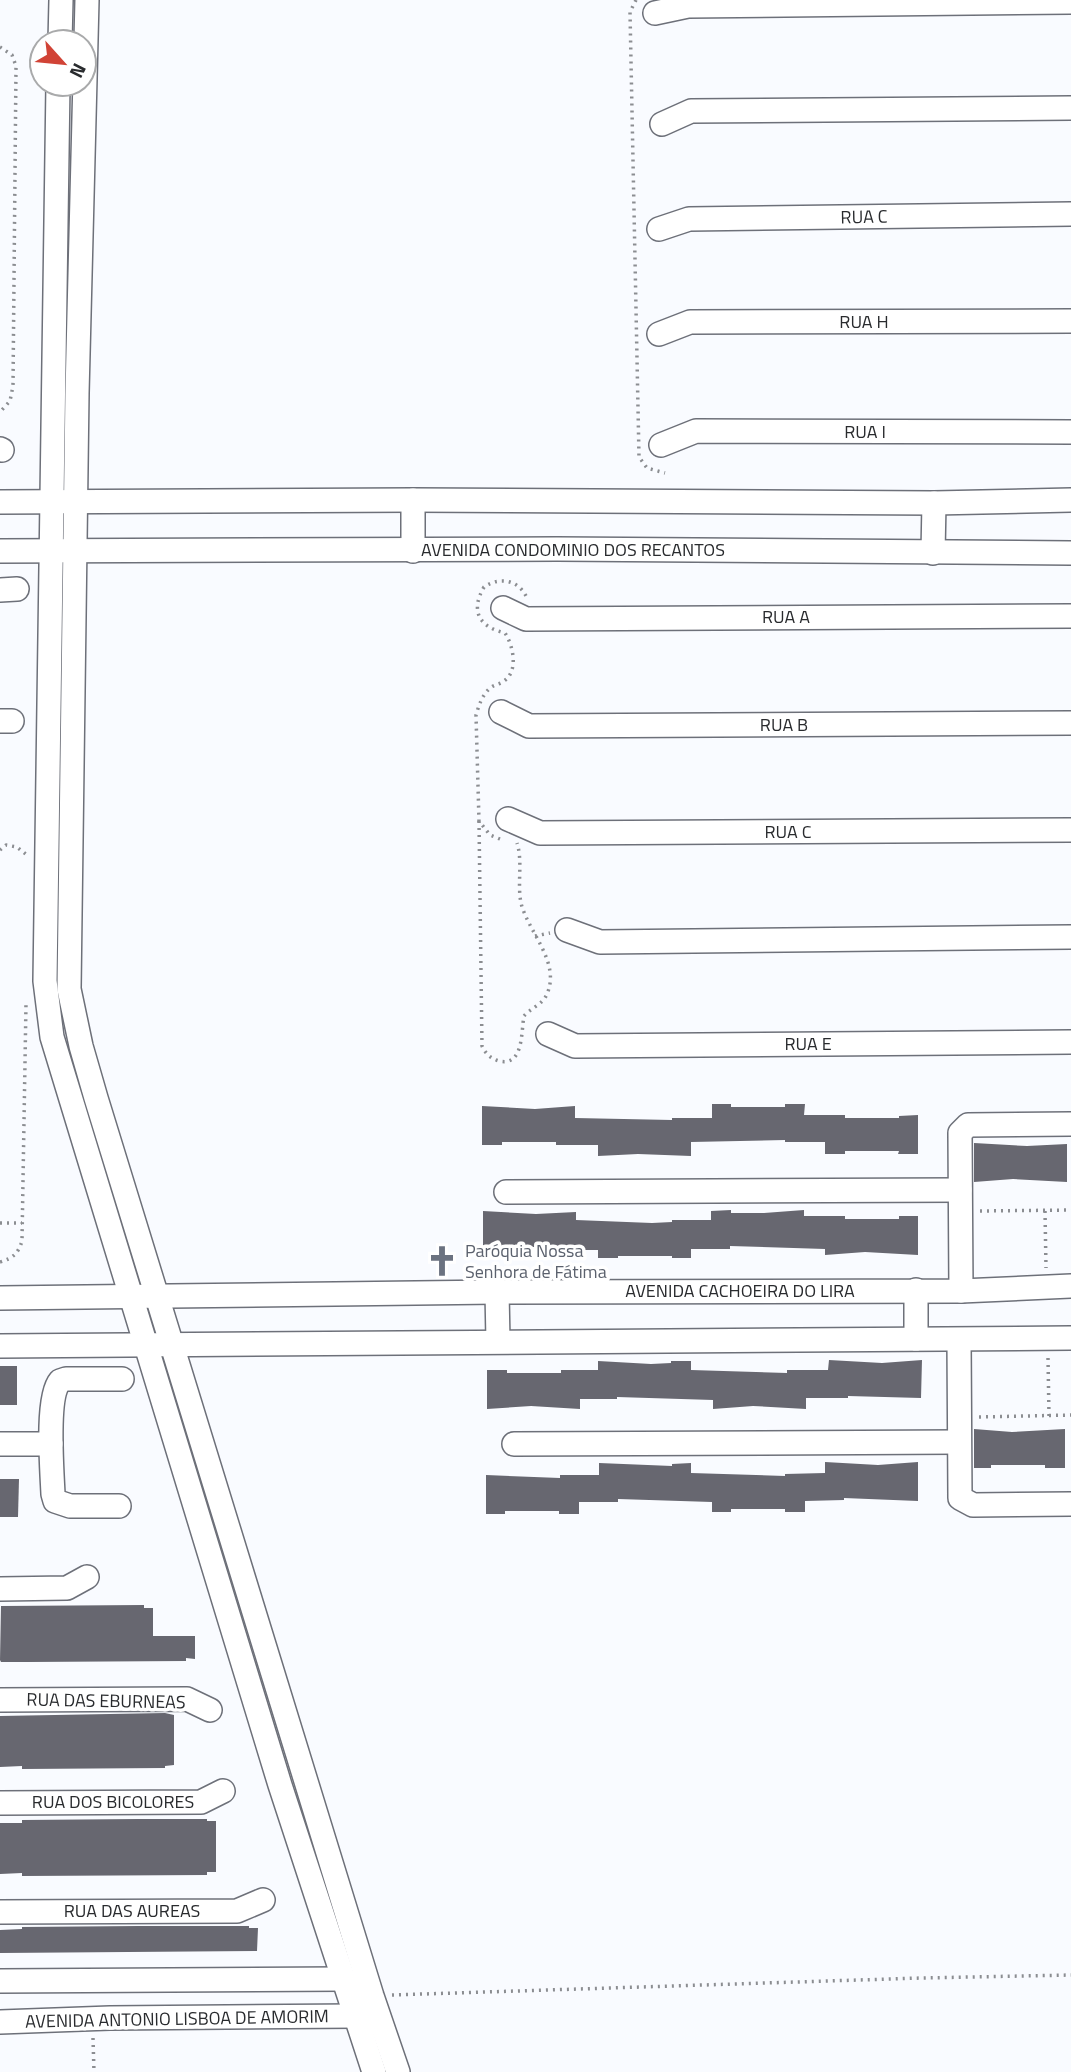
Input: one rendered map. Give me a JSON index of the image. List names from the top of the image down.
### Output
{
  "streets": {
    "street": [
      "RUA C",
      "RUA H",
      "RUA I",
      "AVENIDA CONDOMINIO DOS RECANTOS",
      "RUA A",
      "RUA B",
      "RUA E",
      "AVENIDA CACHOEIRA DO LIRA",
      "RUA DAS EBURNEAS",
      "RUA DOS BICOLORES",
      "RUA DAS AUREAS",
      "AVENIDA ANTONIO LISBOA DE AMORIM"
    ]
  },
  "places": {
    "church": ["Paróquia Nossa Senhora de Fátima"]
  },
  "north": "bottom right"
}
